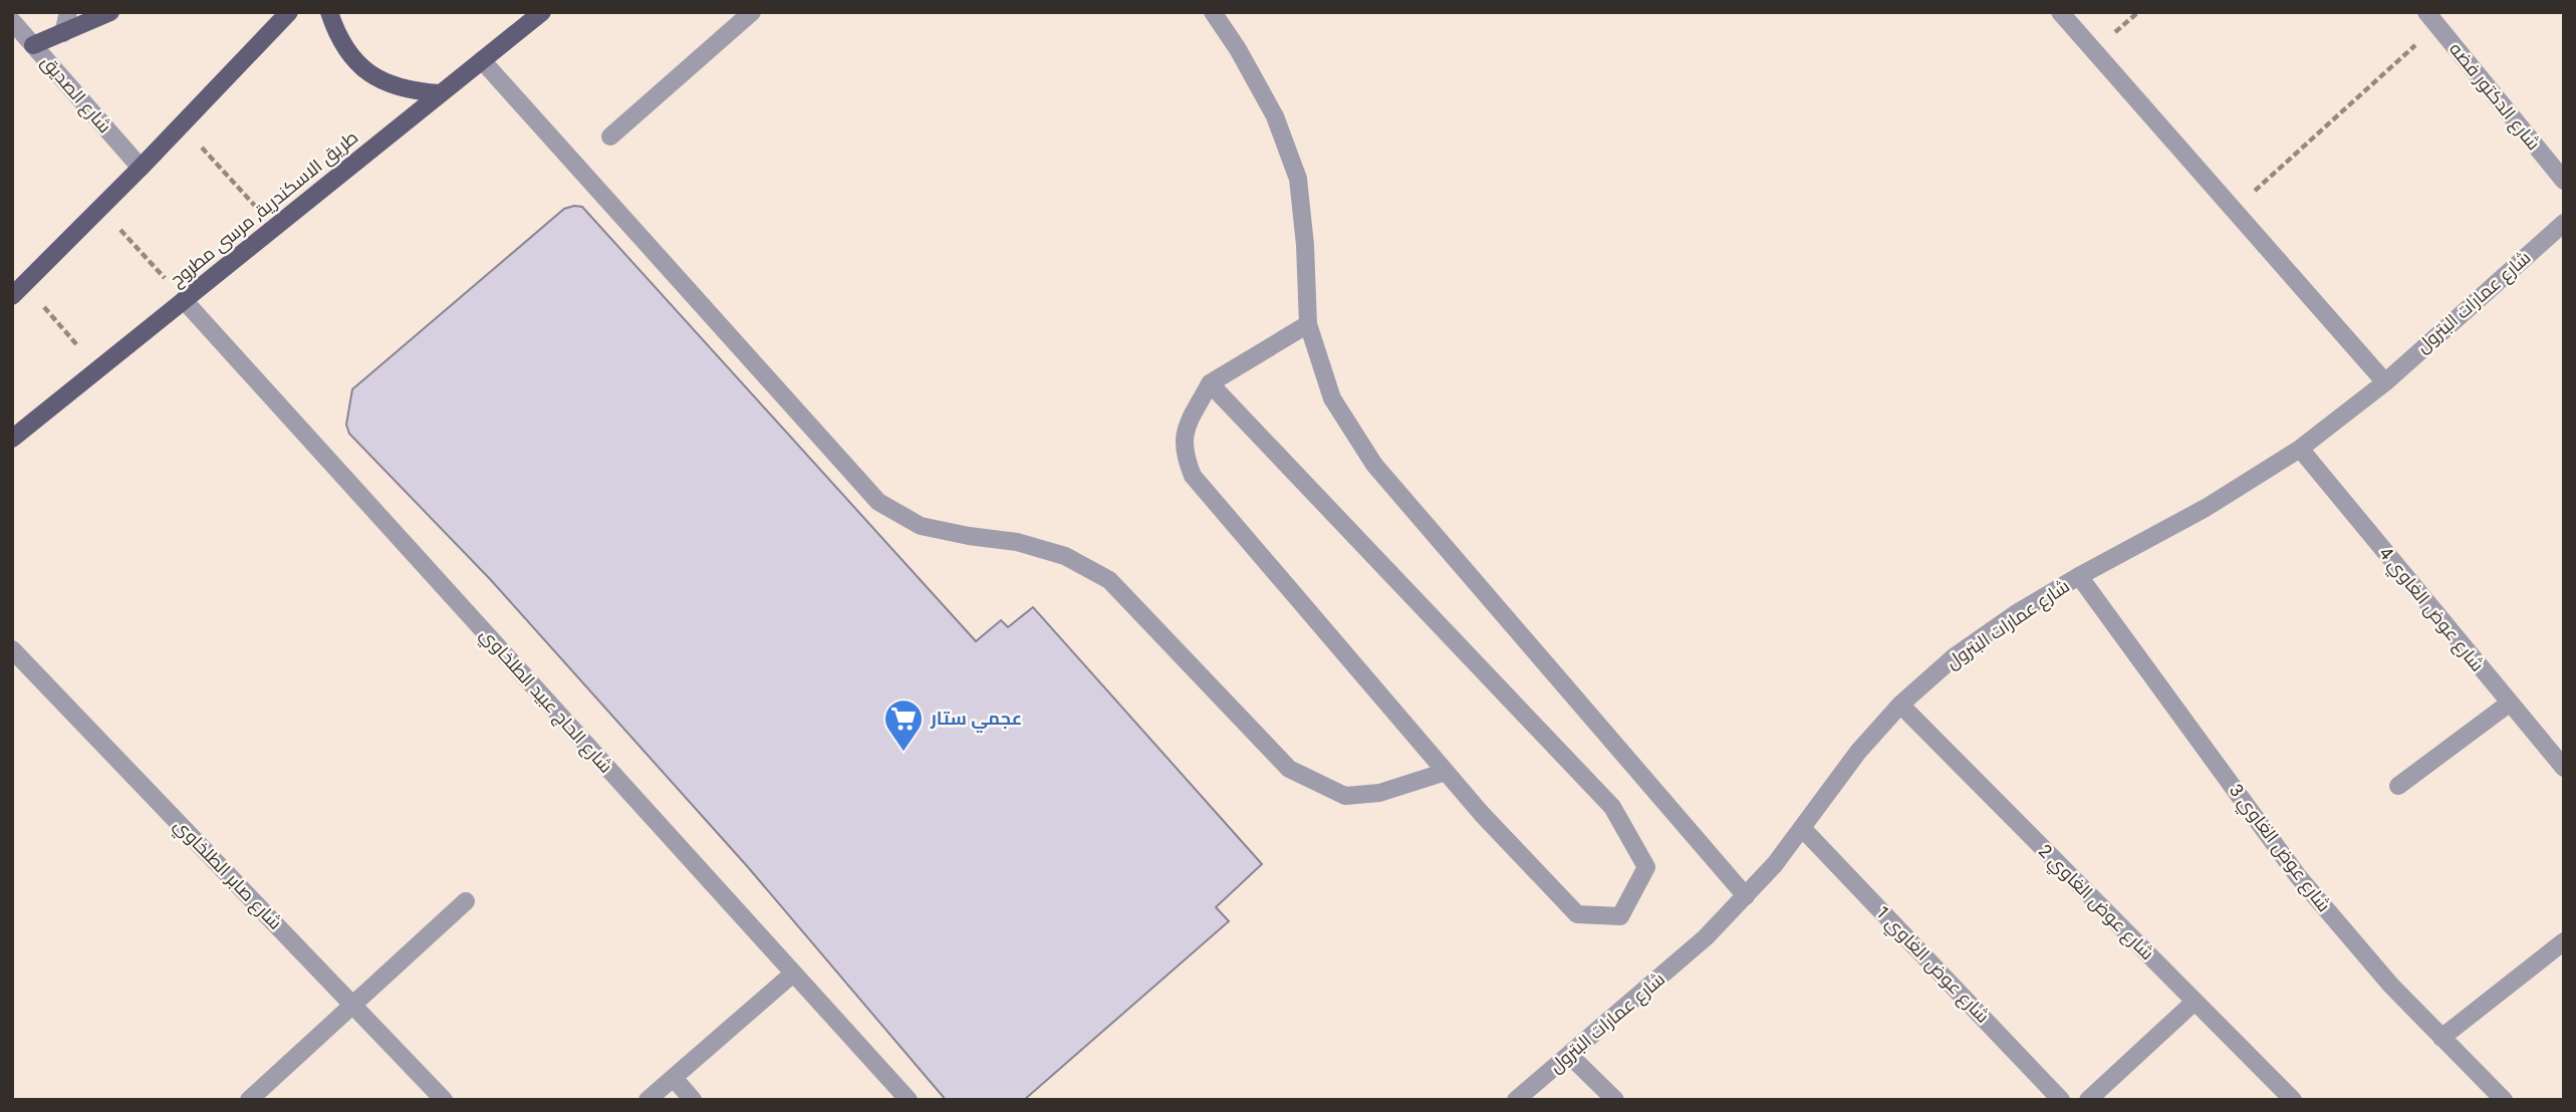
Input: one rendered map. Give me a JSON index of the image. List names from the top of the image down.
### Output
{
  "streets": {
    "main road": ["طريق الاسكندرية, مرسى مطروح"],
    "street": [
      "شارع الصديق",
      "شارع الدكتور فضه",
      "شارع عمارات البترول",
      "شارع عوض الغاوي 4",
      "شارع الحاج عبيد الطلخاوي",
      "شارع عوض الغاوي 3",
      "شارع صابر الطلخاوي",
      "شارع عوض الغاوي 2",
      "شارع عوض الغاوي 1"
    ]
  },
  "crossings": [
    ["طريق الاسكندرية, مرسى مطروح", "شارع الحاج عبيد الطلخاوي"],
    ["شارع عمارات البترول", "شارع عوض الغاوي 4"],
    ["شارع عمارات البترول", "شارع عوض الغاوي 3"],
    ["شارع عمارات البترول", "شارع عوض الغاوي 2"],
    ["شارع عمارات البترول", "شارع عوض الغاوي 1"]
  ],
  "places": {
    "supermarket": ["عجمي ستار"]
  }
}
